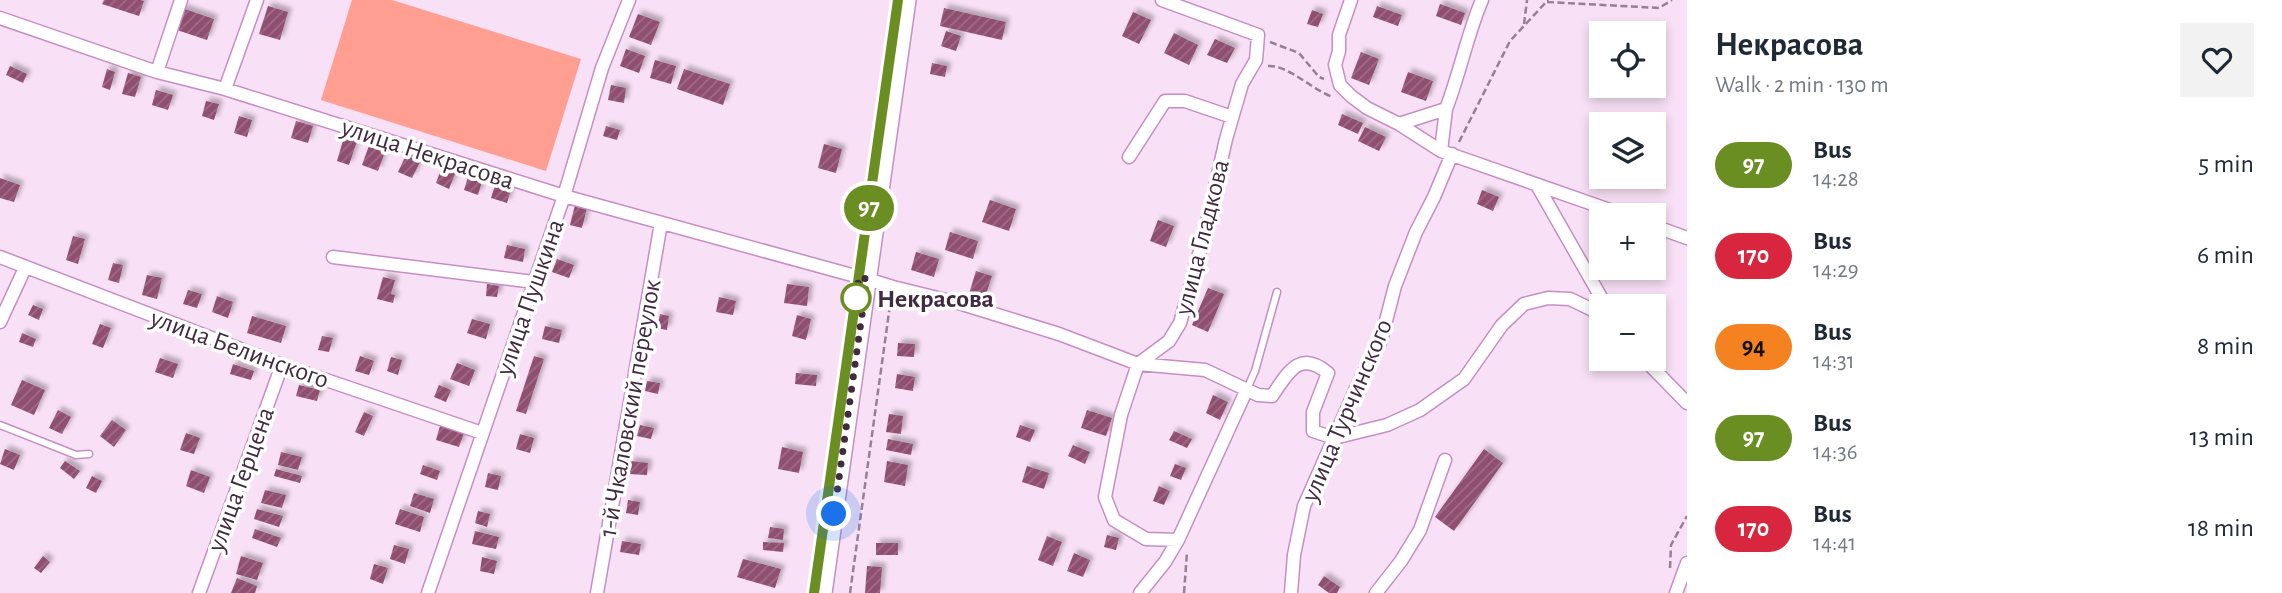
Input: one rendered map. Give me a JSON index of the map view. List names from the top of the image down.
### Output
{
  "streets": {
    "street": [
      "улица Некрасова",
      "улица Гладкова",
      "улица Пушкина",
      "улица Белинского",
      "1-й Чкаловский переулок",
      "улица Турчинского",
      "улица Герцена"
    ]
  },
  "crossings": [
    ["улица Некрасова", "улица Гладкова"],
    ["улица Некрасова", "улица Пушкина"],
    ["улица Некрасова", "1-й Чкаловский переулок"],
    ["улица Некрасова", "улица Турчинского"],
    ["улица Пушкина", "улица Белинского"],
    ["улица Белинского", "улица Герцена"]
  ],
  "places": ["Некрасова"],
  "lines": ["bus line 97"],
  "page": {
    "on_map": "97",
    "heading": ["Некрасова", "Walk · 2 min · 130 m"],
    "map_buttons": ["+", "−"],
    "list": [
      {
        "mark": "97",
        "name": "Bus",
        "note": "14:28",
        "value": "5 min"
      },
      {
        "mark": "170",
        "name": "Bus",
        "note": "14:29",
        "value": "6 min"
      },
      {
        "mark": "94",
        "name": "Bus",
        "note": "14:31",
        "value": "8 min"
      },
      {
        "mark": "97",
        "name": "Bus",
        "note": "14:36",
        "value": "13 min"
      },
      {
        "mark": "170",
        "name": "Bus",
        "note": "14:41",
        "value": "18 min"
      }
    ]
  }
}
